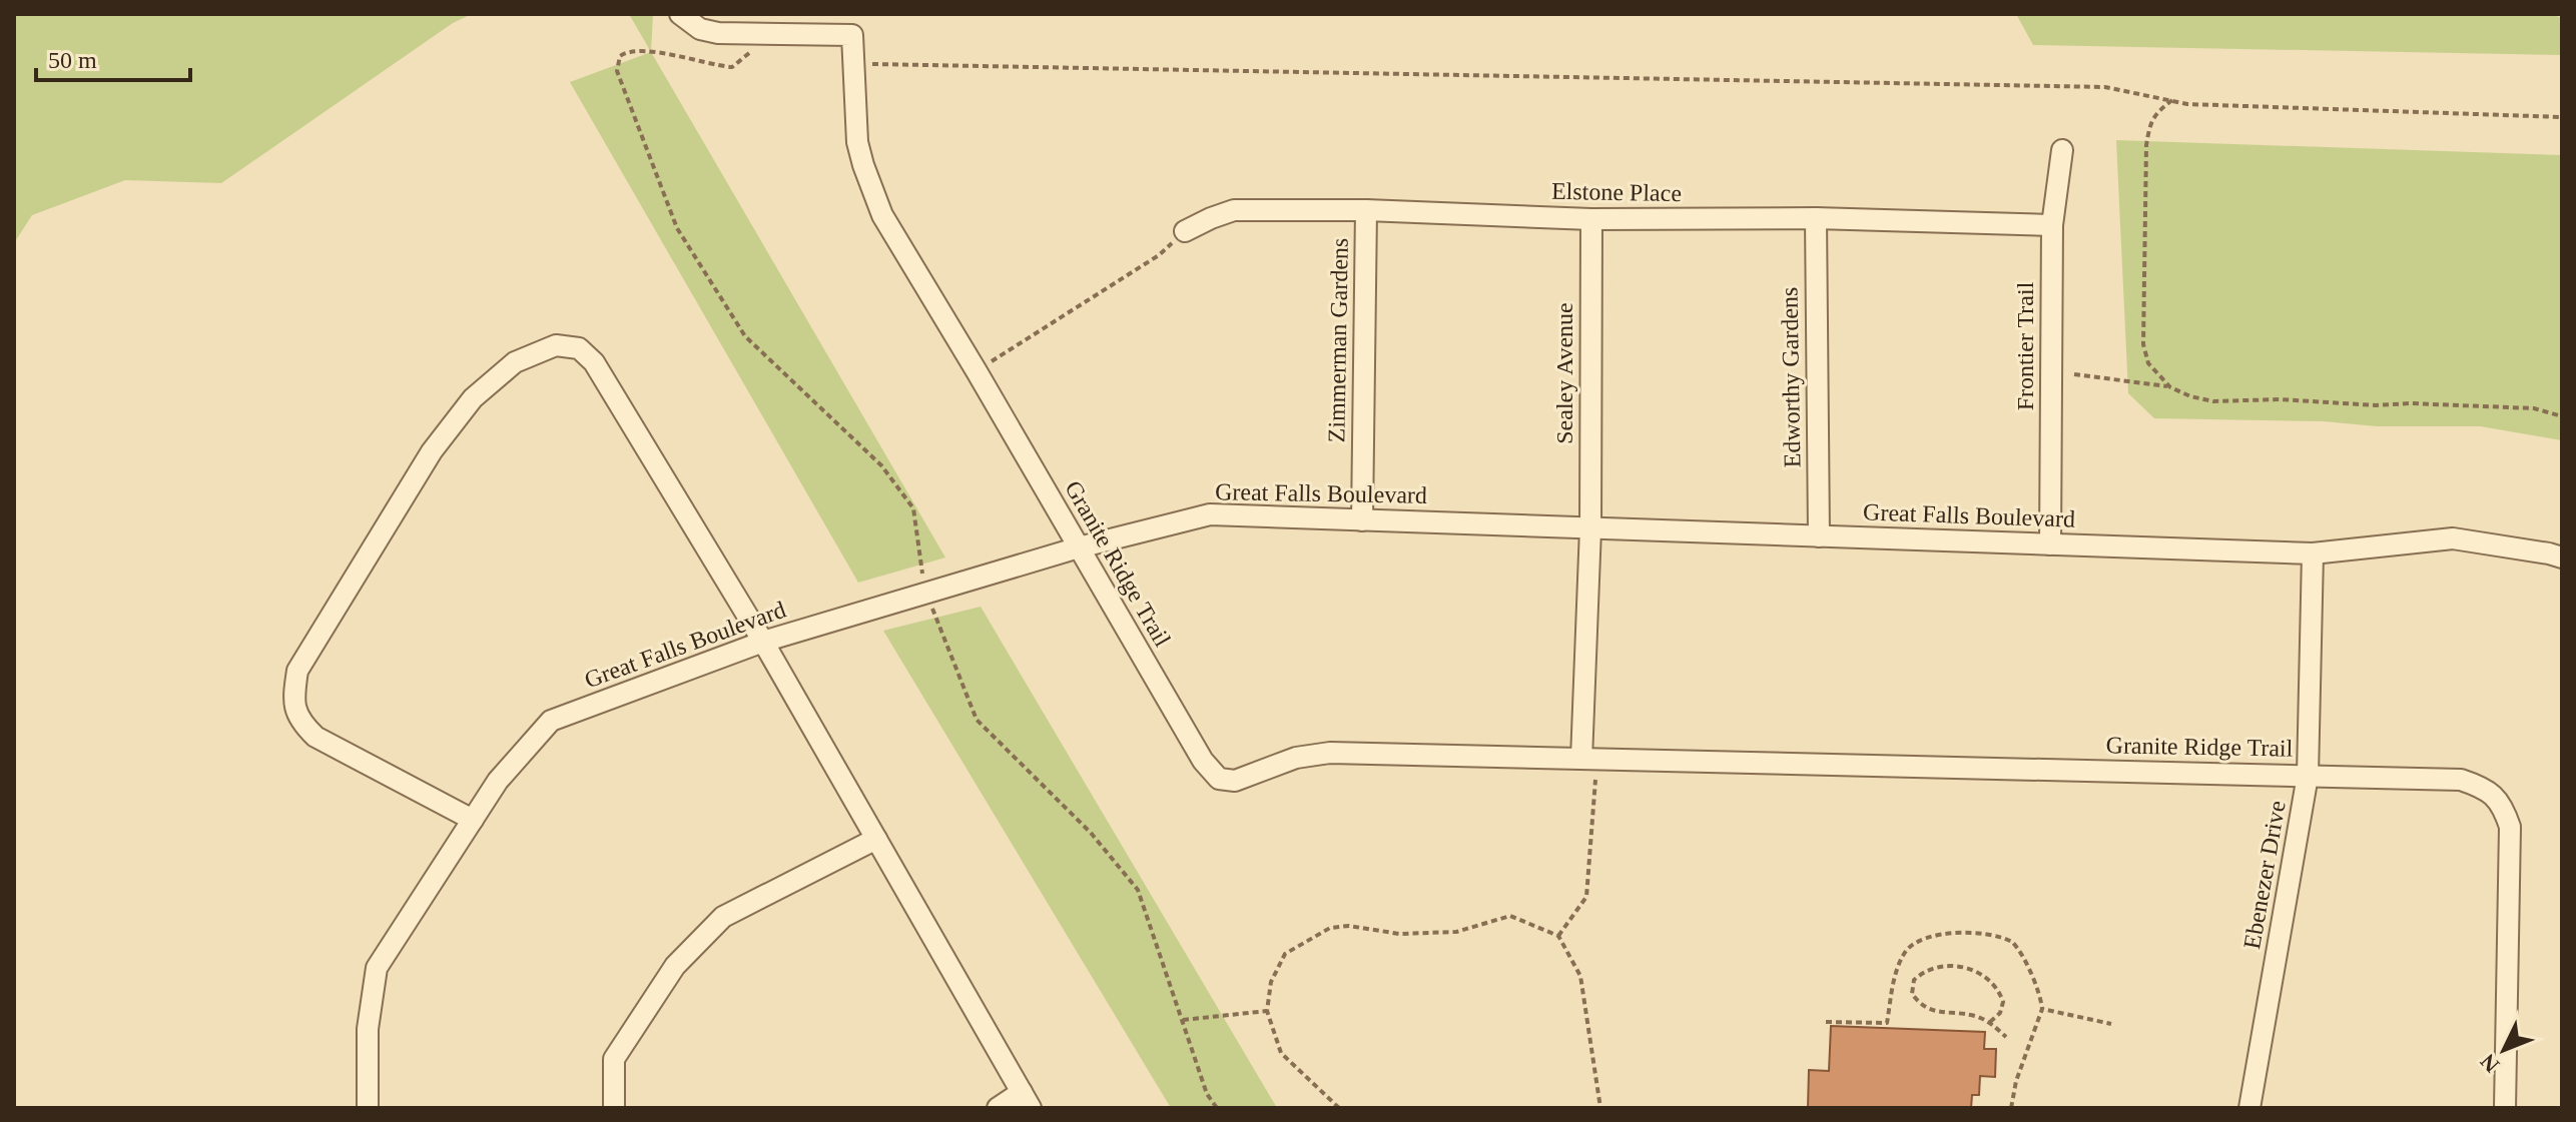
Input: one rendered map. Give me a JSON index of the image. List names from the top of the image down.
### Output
{
  "streets": {
    "street": [
      "Elstone Place",
      "Zimmerman Gardens",
      "Frontier Trail",
      "Sealey Avenue",
      "Edworthy Gardens",
      "Great Falls Boulevard",
      "Granite Ridge Trail",
      "Ebenezer Drive"
    ]
  },
  "crossings": [
    ["Elstone Place", "Zimmerman Gardens"],
    ["Elstone Place", "Frontier Trail"],
    ["Elstone Place", "Sealey Avenue"],
    ["Elstone Place", "Edworthy Gardens"],
    ["Zimmerman Gardens", "Great Falls Boulevard"],
    ["Frontier Trail", "Great Falls Boulevard"],
    ["Sealey Avenue", "Great Falls Boulevard"],
    ["Edworthy Gardens", "Great Falls Boulevard"],
    ["Great Falls Boulevard", "Granite Ridge Trail"],
    ["Great Falls Boulevard", "Ebenezer Drive"],
    ["Granite Ridge Trail", "Ebenezer Drive"]
  ],
  "scale_bar": "50 m",
  "north": "bottom left"
}
